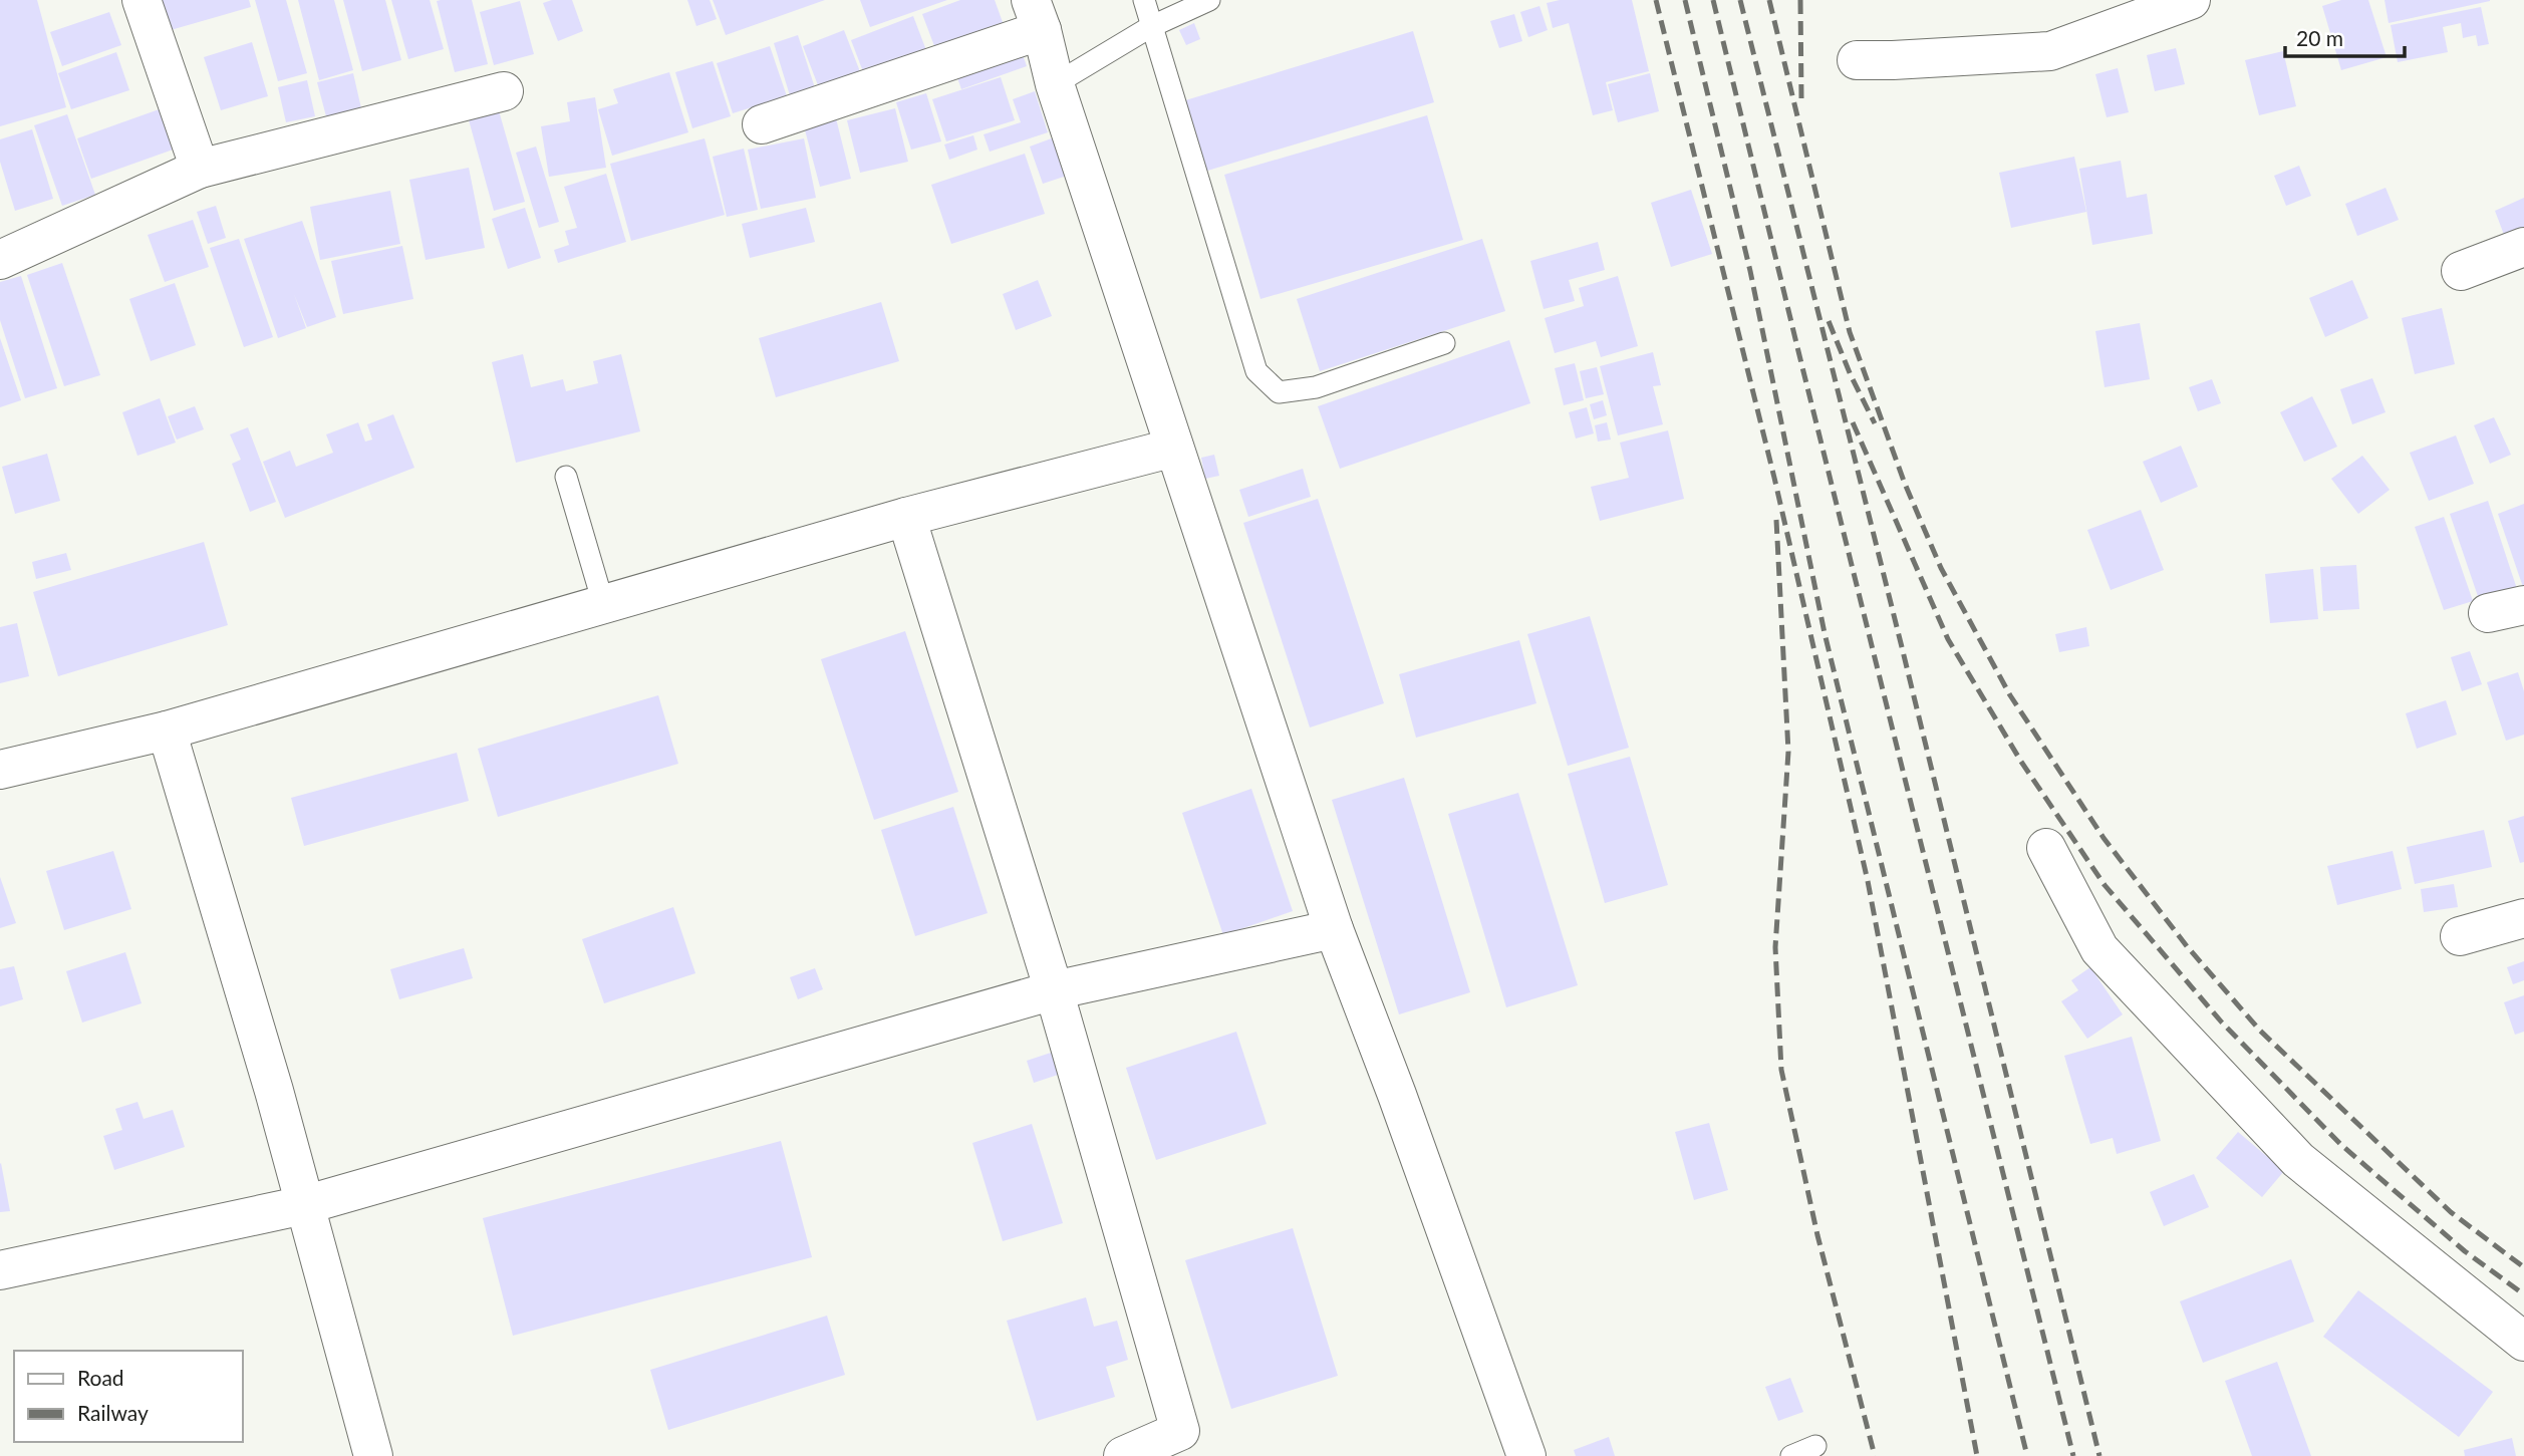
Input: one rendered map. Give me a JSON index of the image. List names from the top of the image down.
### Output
{
  "legend": ["Road", "Railway"],
  "scale_bar": "20 m"
}
